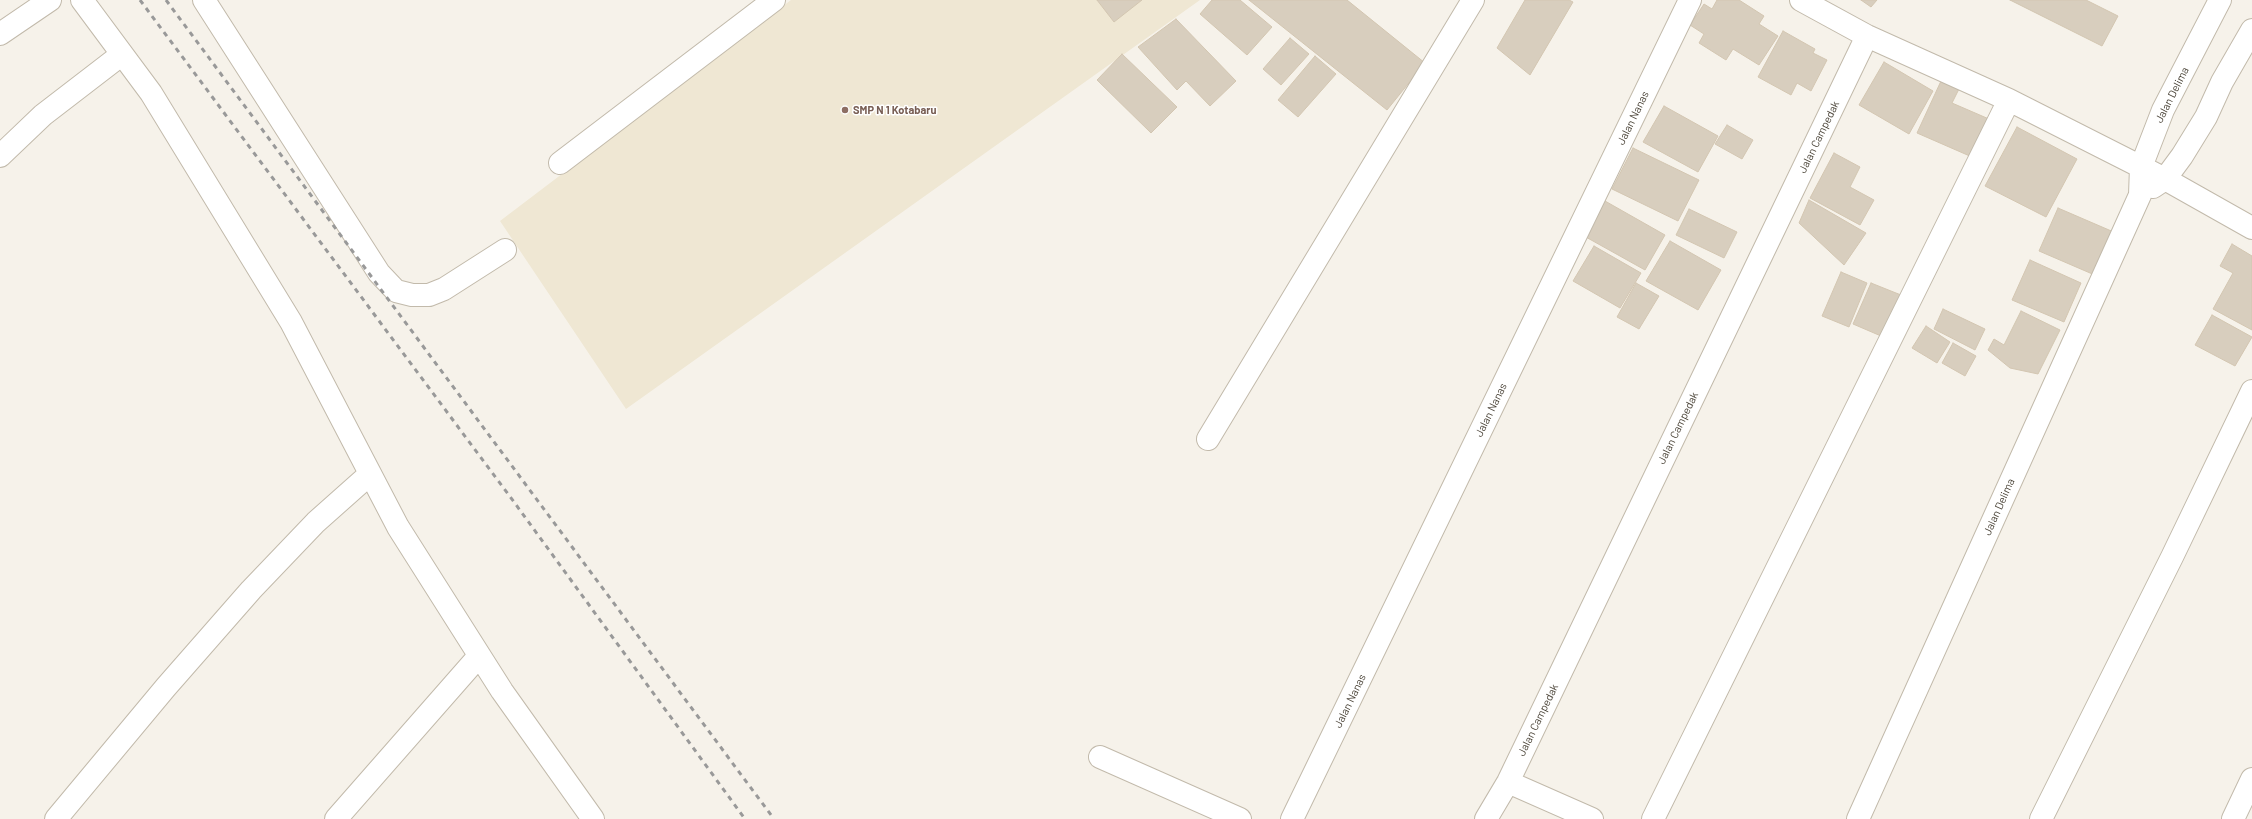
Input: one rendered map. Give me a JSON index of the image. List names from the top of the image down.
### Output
{
  "streets": {
    "street": ["Jalan Delima", "Jalan Nanas", "Jalan Campedak"]
  },
  "places": ["SMP N 1 Kotabaru"]
}
